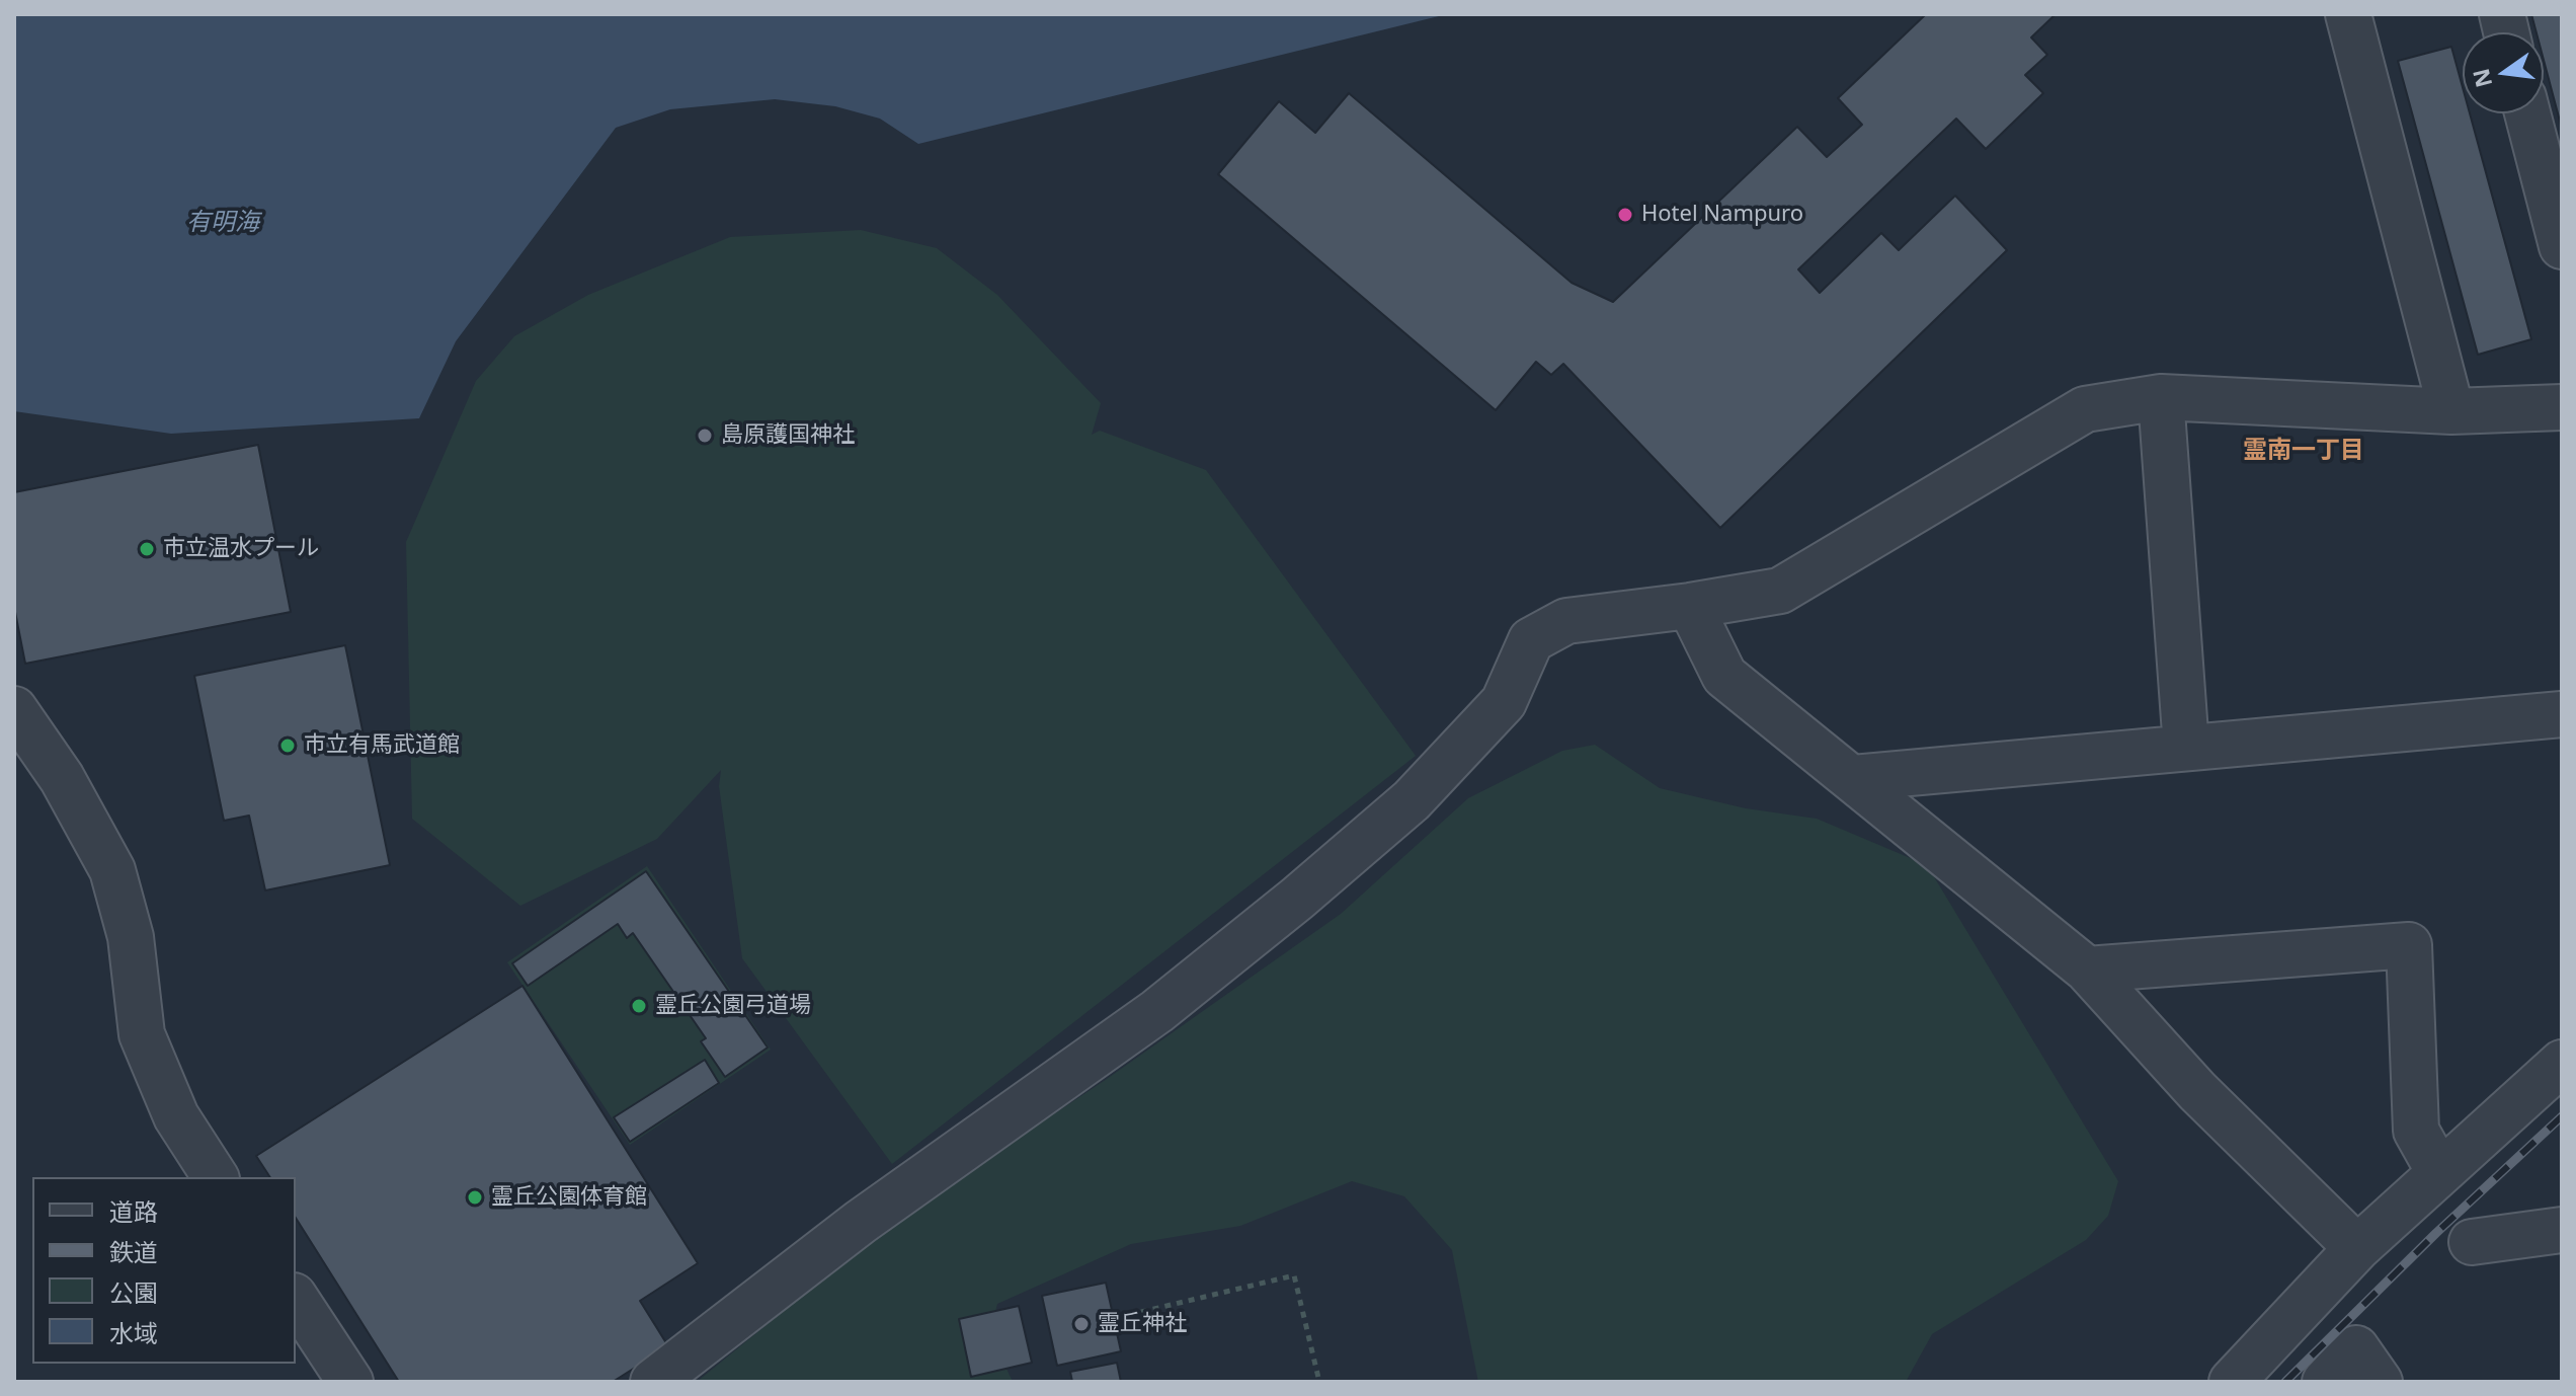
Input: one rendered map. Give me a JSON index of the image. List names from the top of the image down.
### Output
{
  "districts": ["霊南一丁目"],
  "water": ["有明海"],
  "places": [
    "Hotel Nampuro",
    "島原護国神社",
    "市立温水プール",
    "市立有馬武道館",
    "霊丘公園弓道場",
    "霊丘公園体育館",
    "霊丘神社"
  ],
  "legend": [
    "道路",
    "鉄道",
    "公園",
    "水域"
  ],
  "north": "left"
}
